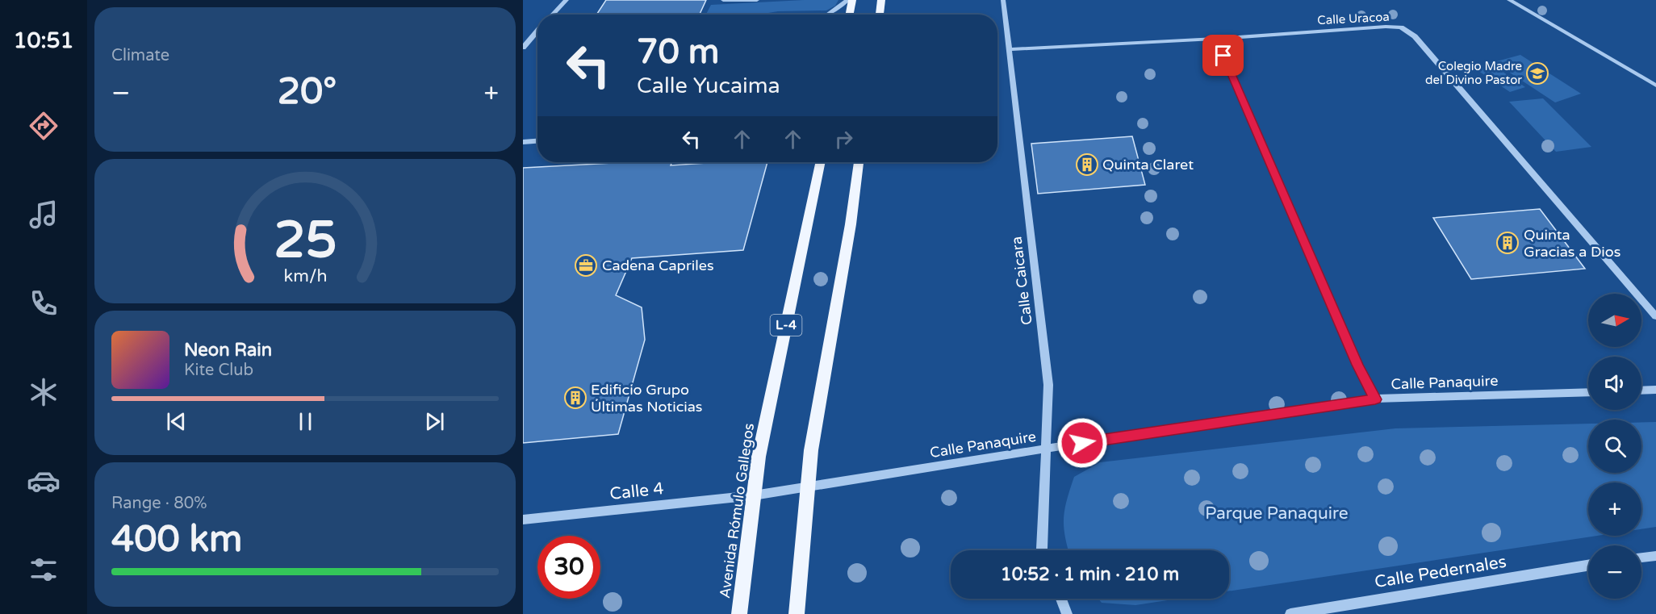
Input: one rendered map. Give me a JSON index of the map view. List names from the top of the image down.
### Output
{
  "streets": {
    "main road": ["L-4", "Avenida Rómulo Gallegos"],
    "street": [
      "Calle Uracoa",
      "Calle Caicara",
      "Calle Panaquire",
      "Calle 4",
      "Calle Pedernales"
    ]
  },
  "crossings": [
    ["Calle Uracoa", "Calle Caicara"],
    ["Calle Caicara", "Calle Panaquire"],
    ["Calle Panaquire", "Calle 4"],
    ["Calle Panaquire", "Avenida Rómulo Gallegos"],
    ["Calle 4", "Avenida Rómulo Gallegos"]
  ],
  "parks": ["Parque Panaquire"],
  "places": {
    "school or university": ["Colegio Madre del Divino Pastor"],
    "building": ["Quinta Claret", "Quinta Gracias a Dios", "Edificio Grupo Últimas Noticias"],
    "office": ["Cadena Capriles"]
  },
  "north": "right",
  "page": {
    "tabs": "10:51",
    "tile": [
      "Climate",
      ["Range · 80%", "400 km"]
    ],
    "turn": ["70 m", "Calle Yucaima"],
    "heat": ["−", "20°", "+"],
    "map_buttons": ["+", "−"],
    "song": ["Neon Rain", "Kite Club"],
    "limit": "30",
    "trip": "10:52 · 1 min · 210 m",
    "gauge": ["25", "km/h"]
  }
}
